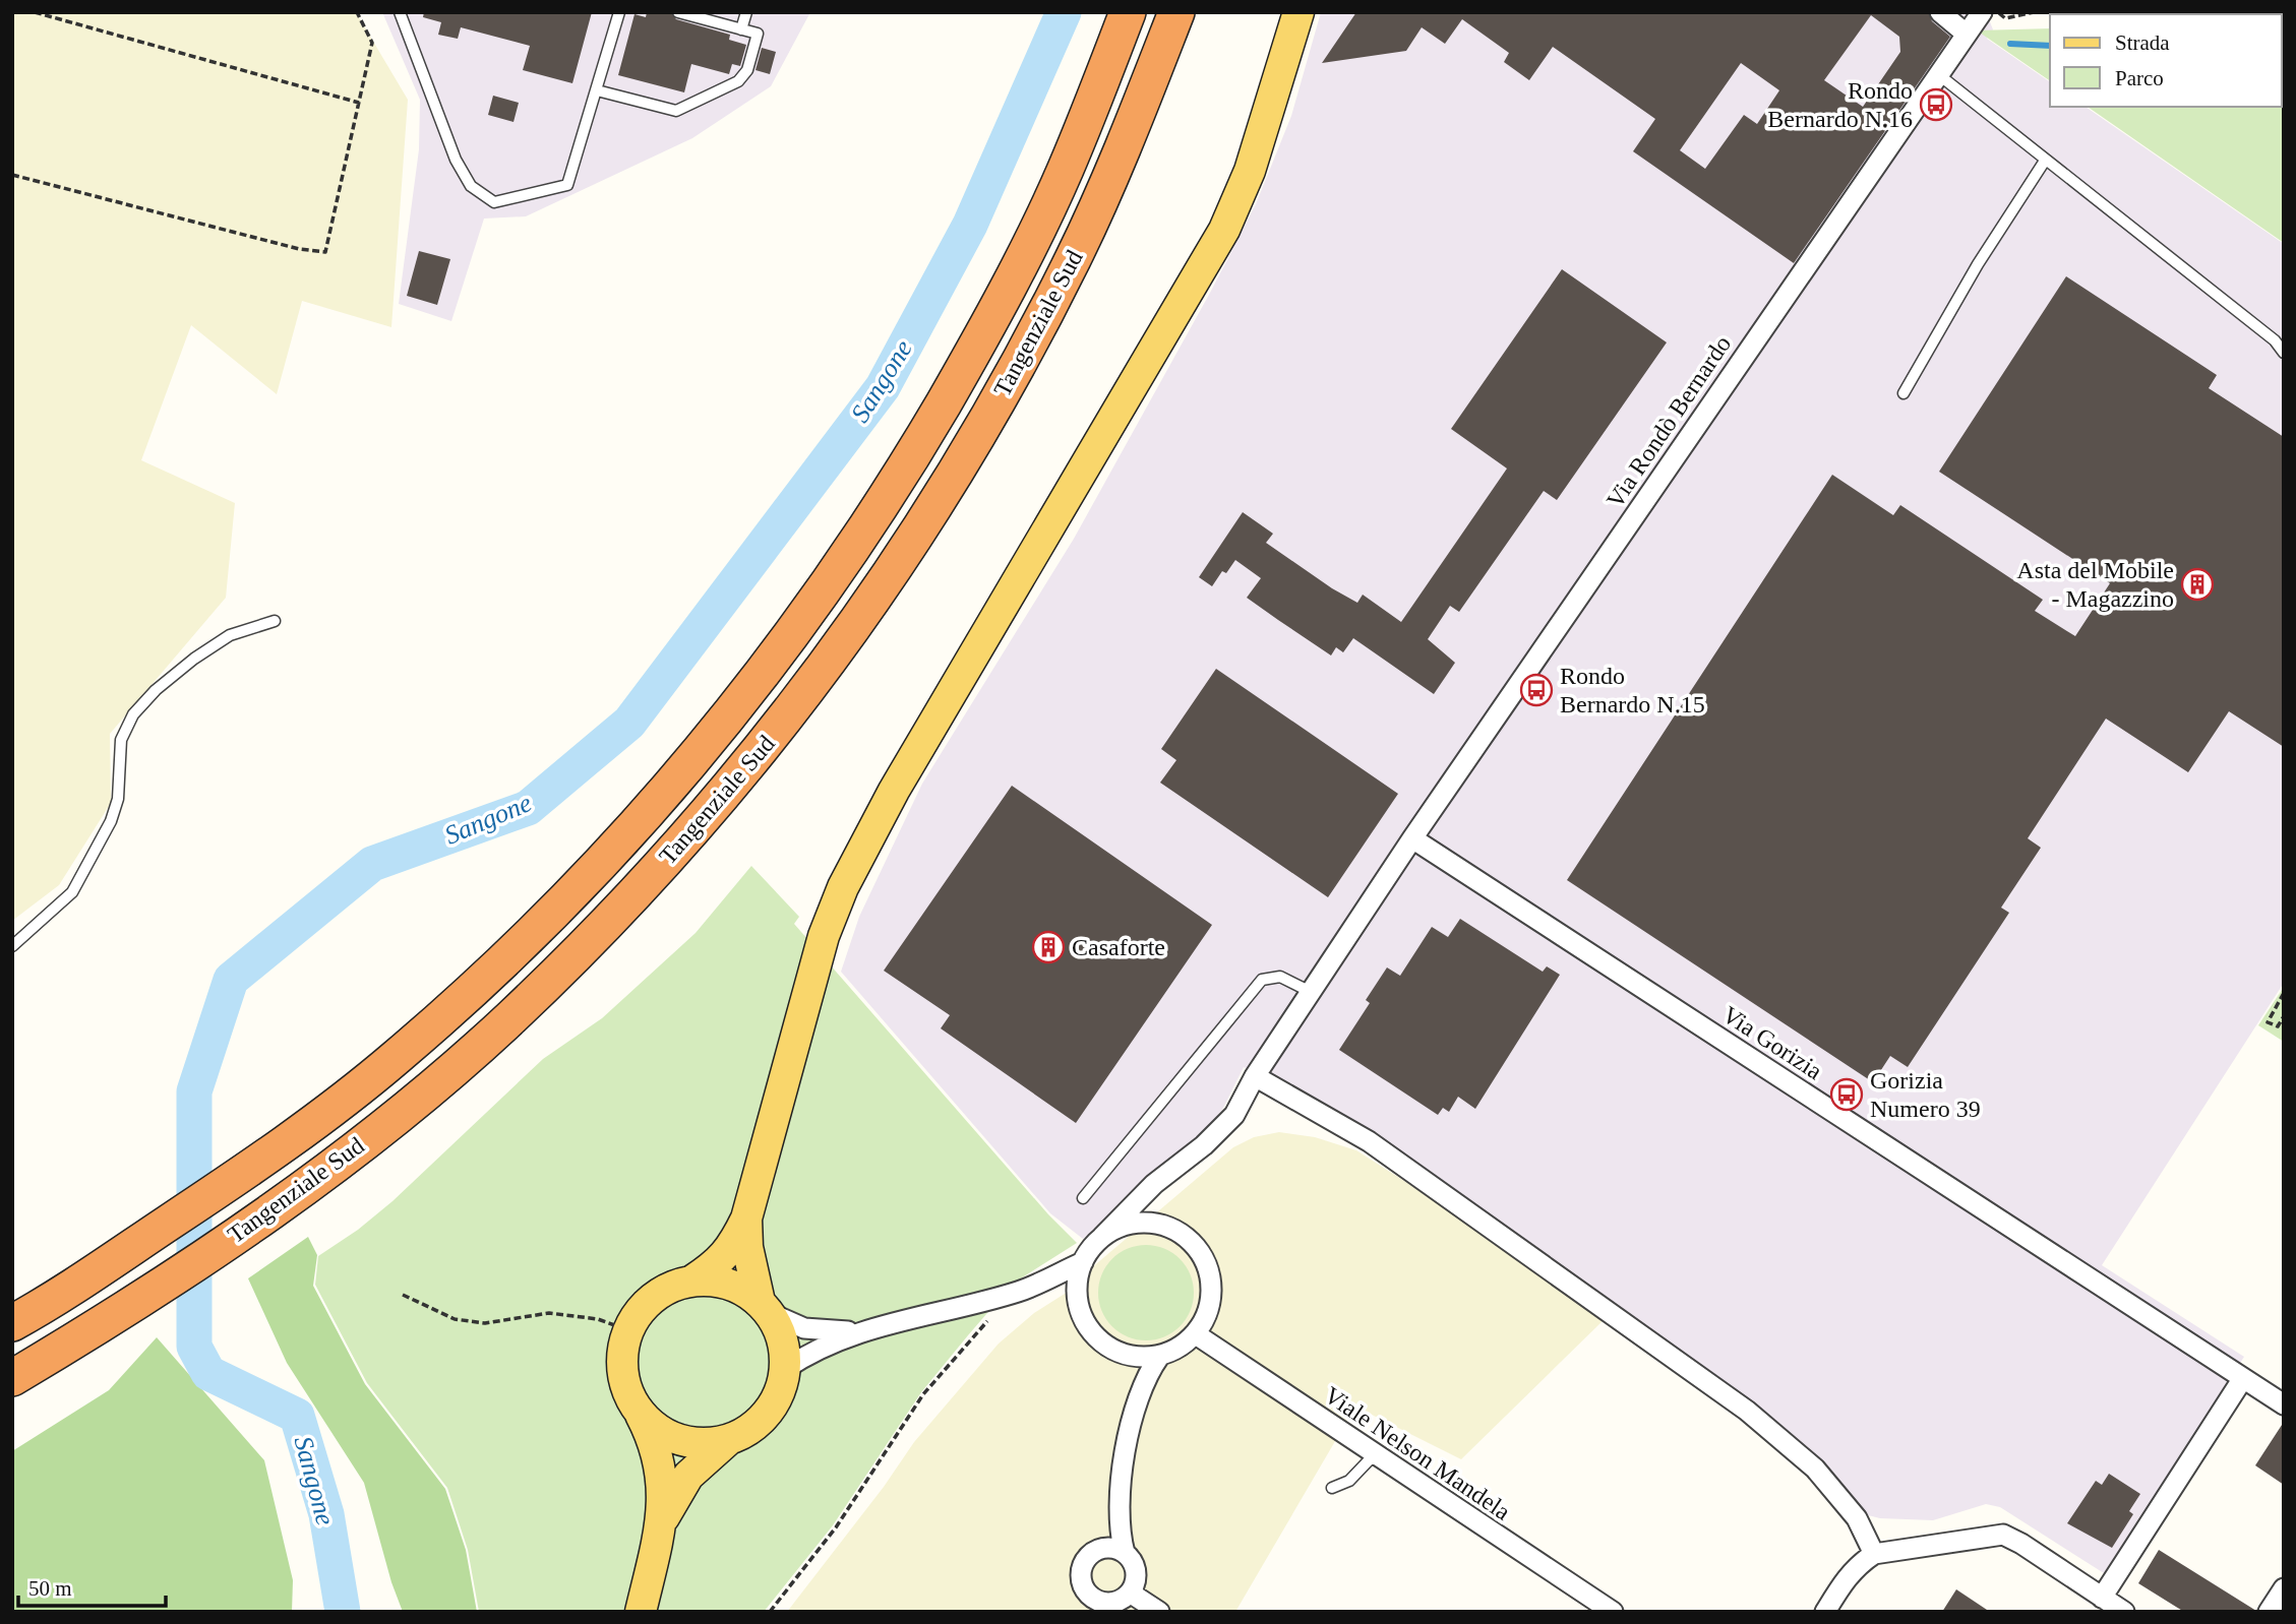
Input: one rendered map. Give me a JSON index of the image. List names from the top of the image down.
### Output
{
  "streets": {
    "highway": ["Tangenziale Sud"],
    "street": ["Via Rondò Bernardo", "Via Gorizia", "Viale Nelson Mandela"]
  },
  "crossings": [
    ["Via Rondò Bernardo", "Via Gorizia"],
    ["Via Rondò Bernardo", "Viale Nelson Mandela"]
  ],
  "water": ["Sangone"],
  "places": {
    "bus stop": ["Rondo Bernardo N.16", "Rondo Bernardo N.15", "Gorizia Numero 39"],
    "building": ["Asta del Mobile - Magazzino", "Casaforte"]
  },
  "legend": ["Strada", "Parco"],
  "scale_bar": "50 m"
}
